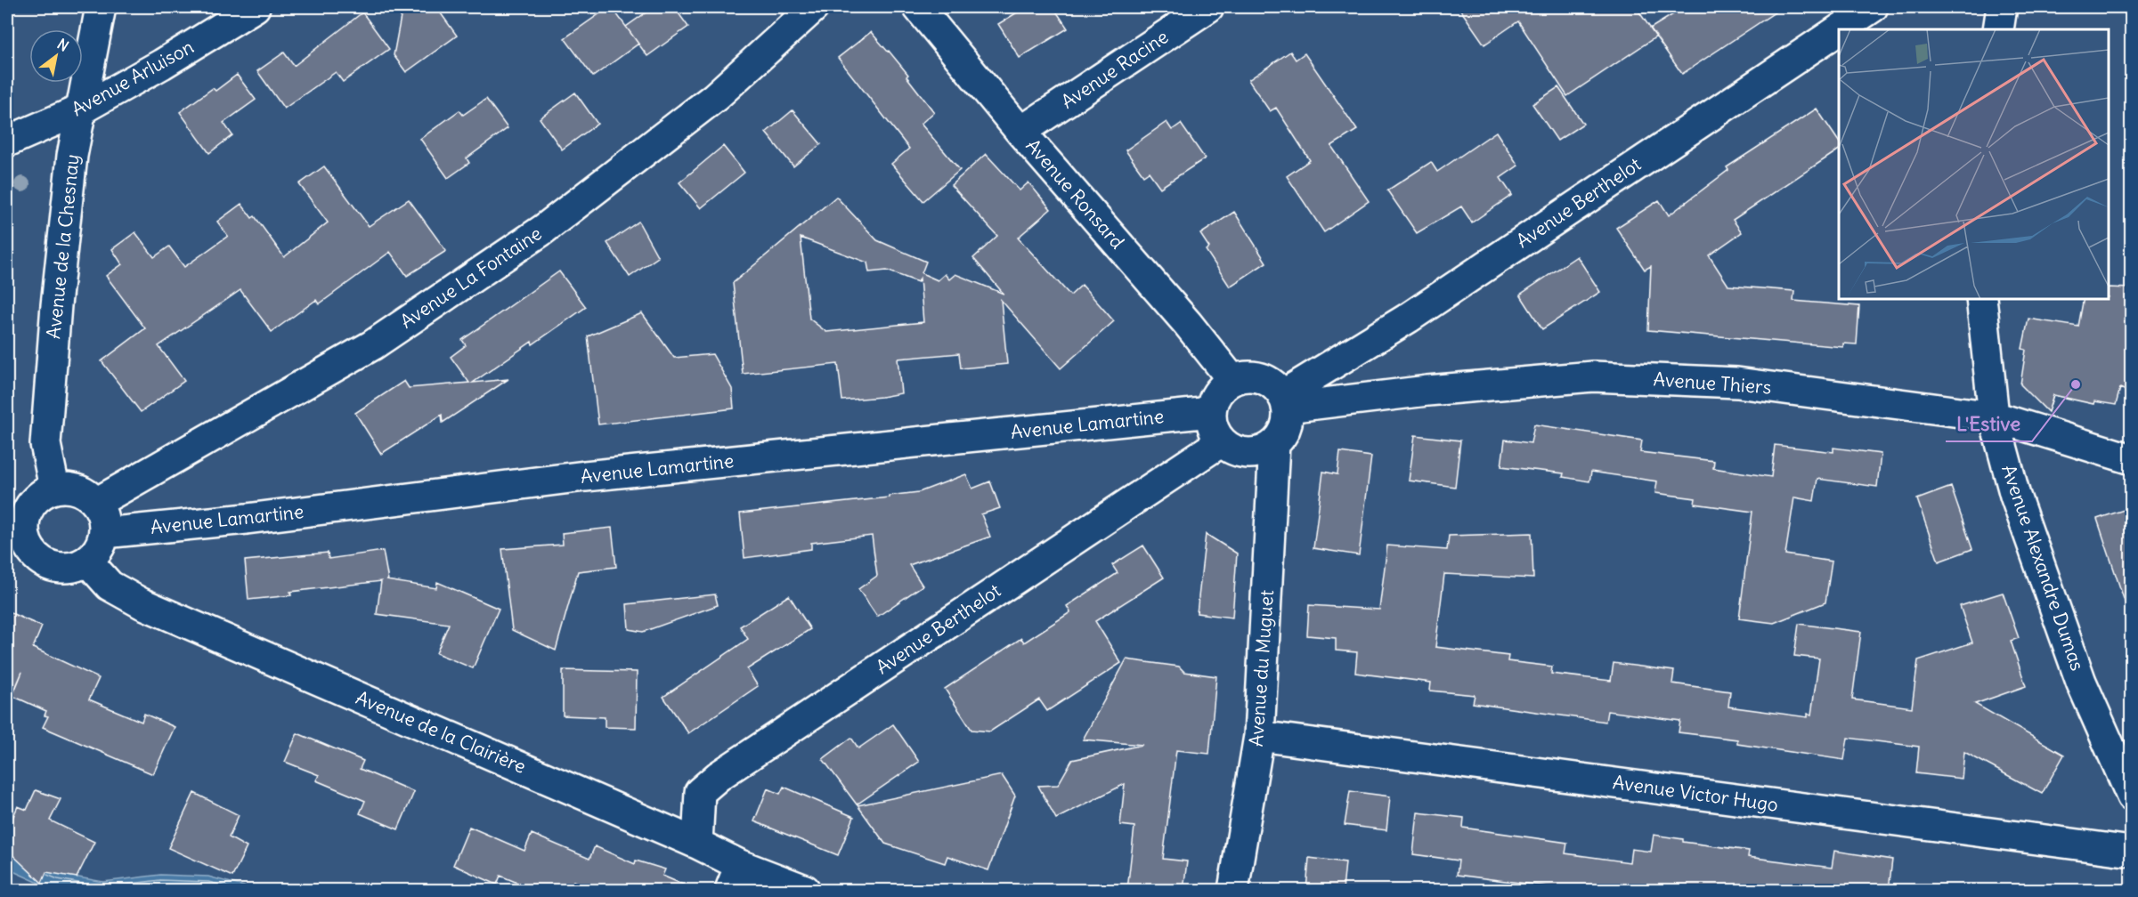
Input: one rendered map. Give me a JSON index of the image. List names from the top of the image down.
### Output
{
  "streets": {
    "street": [
      "Avenue Racine",
      "Avenue Arluison",
      "Avenue Ronsard",
      "Avenue Berthelot",
      "Avenue de la Chesnay",
      "Avenue La Fontaine",
      "Avenue Thiers",
      "Avenue Lamartine",
      "Avenue Alexandre Dumas",
      "Avenue du Muguet",
      "Avenue de la Clairière",
      "Avenue Victor Hugo"
    ]
  },
  "crossings": [
    ["Avenue Racine", "Avenue Ronsard"],
    ["Avenue Arluison", "Avenue de la Chesnay"],
    ["Avenue Ronsard", "Avenue Berthelot"],
    ["Avenue Ronsard", "Avenue Thiers"],
    ["Avenue Ronsard", "Avenue Lamartine"],
    ["Avenue Ronsard", "Avenue du Muguet"],
    ["Avenue Berthelot", "Avenue Thiers"],
    ["Avenue Berthelot", "Avenue Lamartine"],
    ["Avenue Berthelot", "Avenue du Muguet"],
    ["Avenue Berthelot", "Avenue de la Clairière"],
    ["Avenue de la Chesnay", "Avenue La Fontaine"],
    ["Avenue de la Chesnay", "Avenue Lamartine"],
    ["Avenue de la Chesnay", "Avenue de la Clairière"],
    ["Avenue La Fontaine", "Avenue Lamartine"],
    ["Avenue La Fontaine", "Avenue de la Clairière"],
    ["Avenue Thiers", "Avenue Lamartine"],
    ["Avenue Thiers", "Avenue Alexandre Dumas"],
    ["Avenue Thiers", "Avenue du Muguet"],
    ["Avenue Lamartine", "Avenue du Muguet"],
    ["Avenue Lamartine", "Avenue de la Clairière"],
    ["Avenue du Muguet", "Avenue Victor Hugo"]
  ],
  "places": ["L'Estive"],
  "north": "top right"
}
